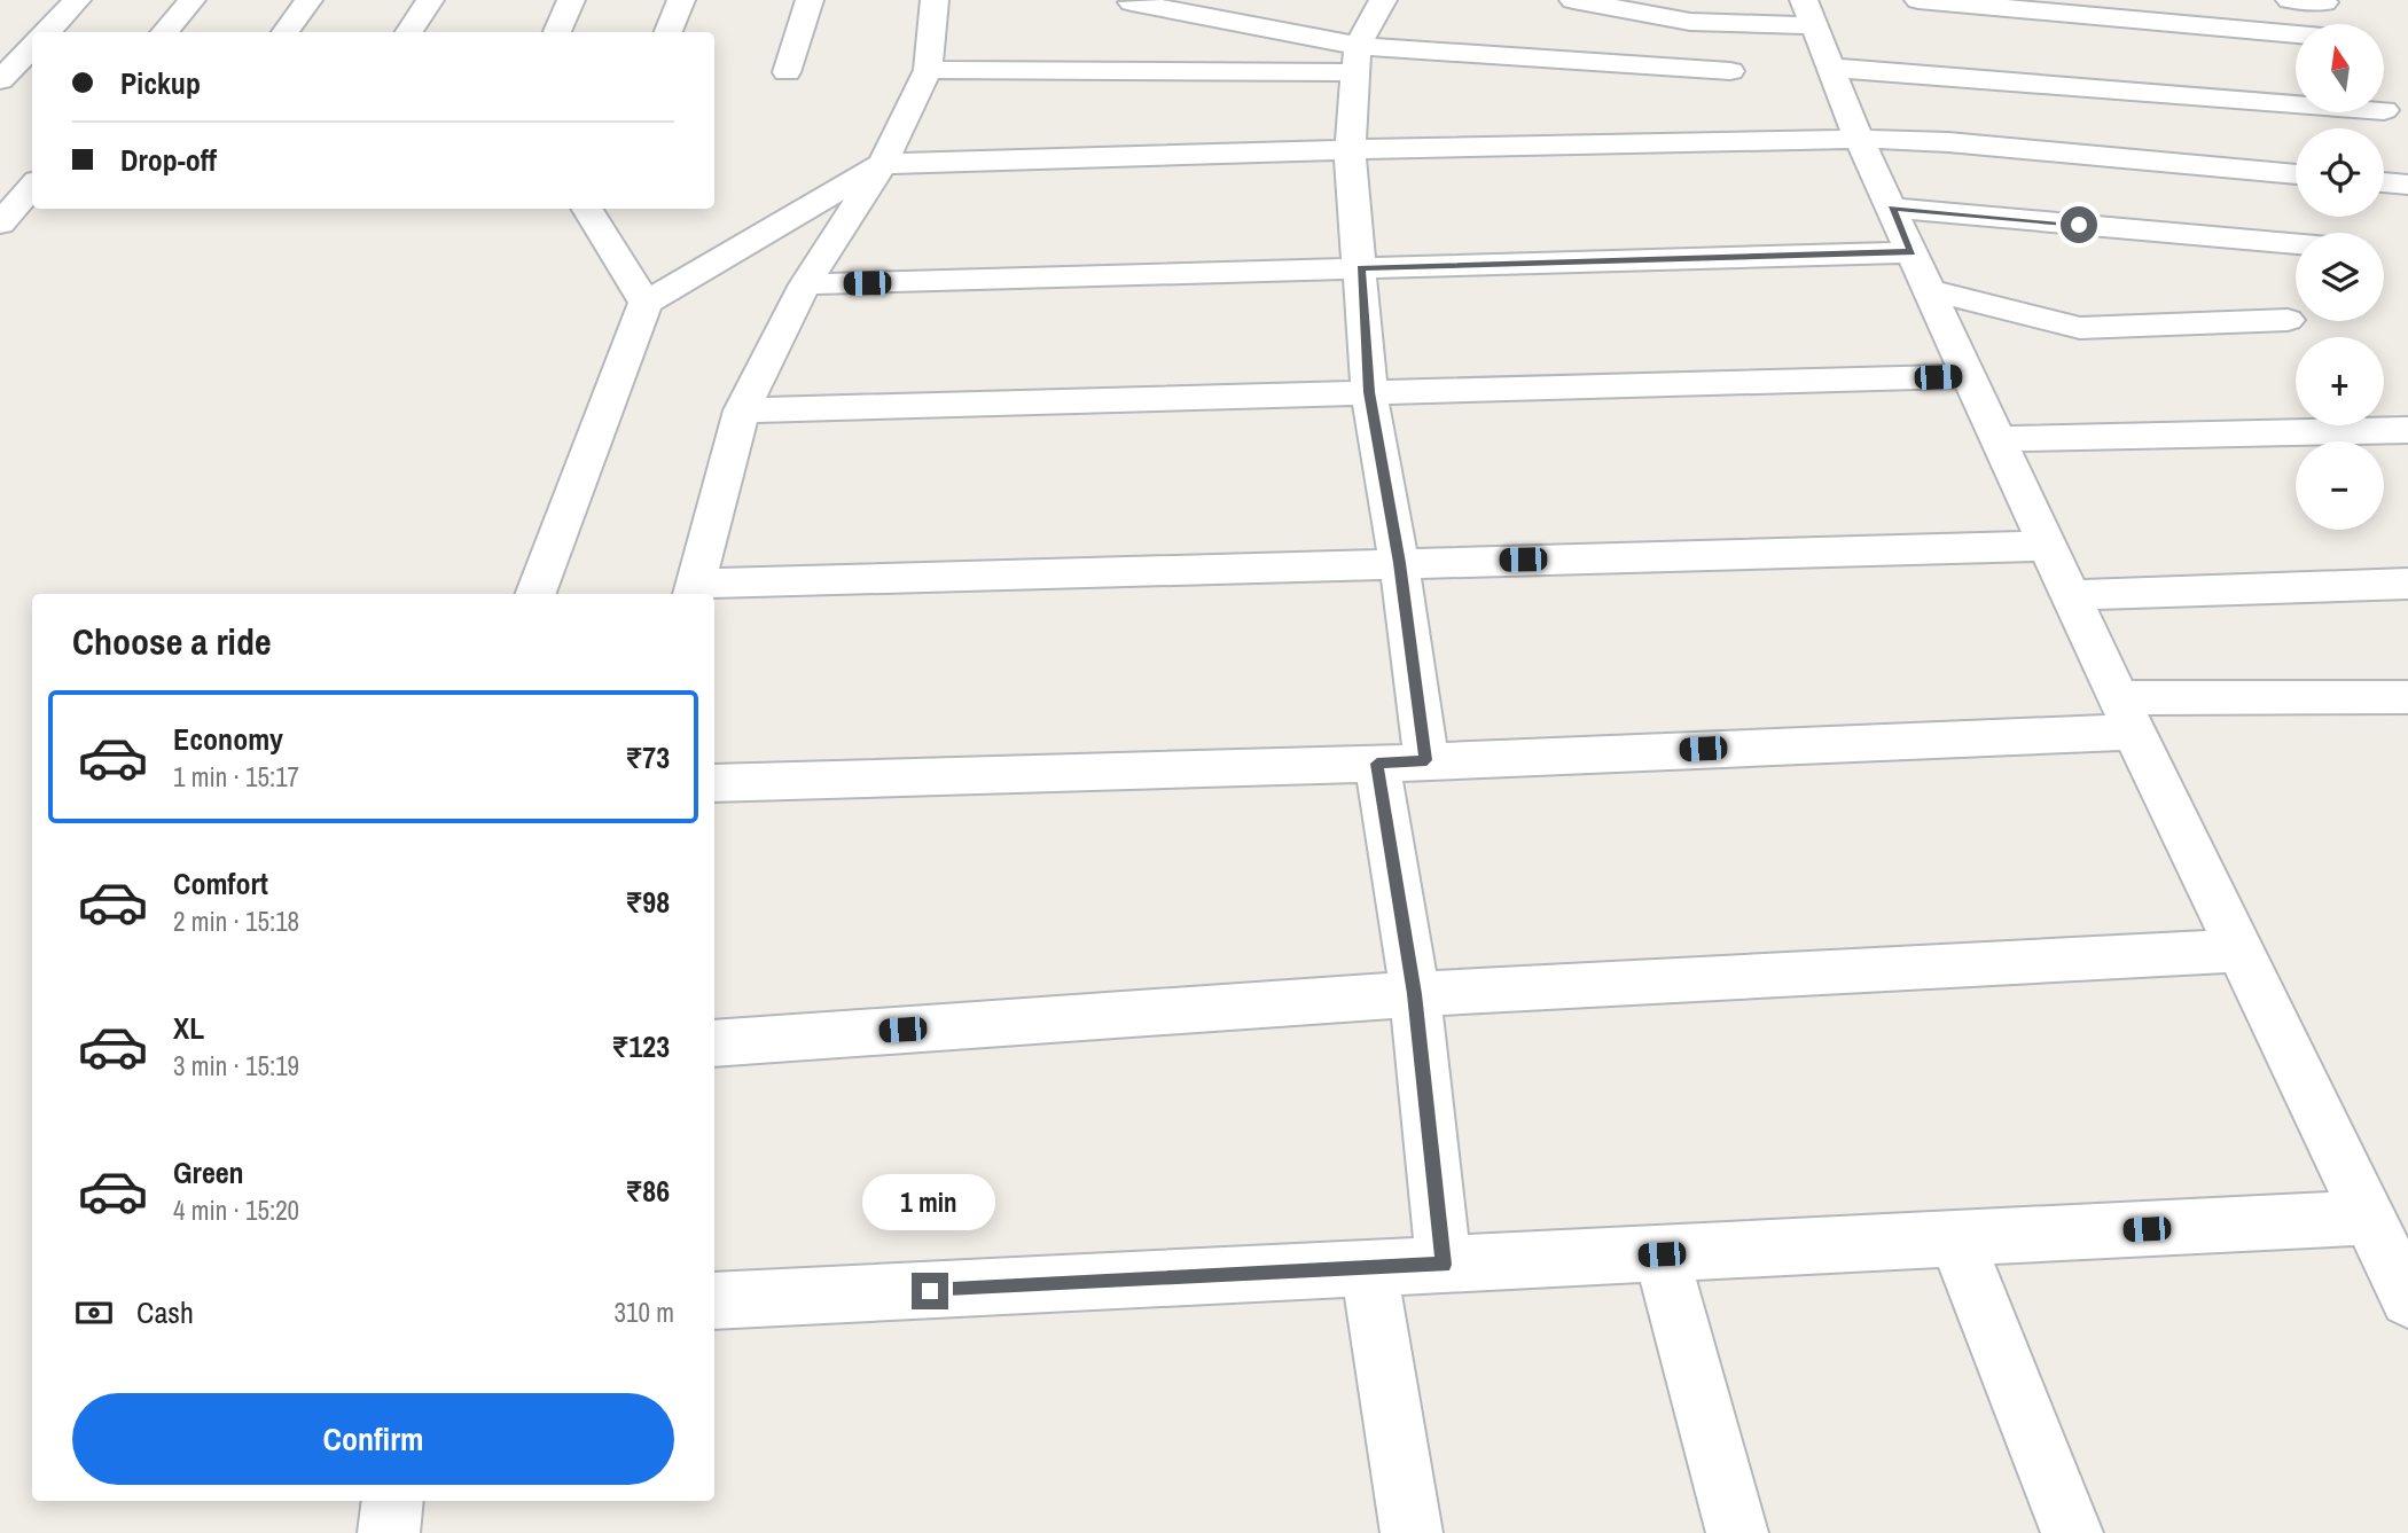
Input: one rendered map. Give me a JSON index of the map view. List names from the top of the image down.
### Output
{
  "north": "top",
  "page": {
    "map_buttons": ["+", "−"],
    "banner": ["Pickup", "Drop-off"],
    "heading": "Choose a ride",
    "list": [
      {
        "name": "Economy",
        "note": "1 min · 15:17",
        "value": "₹73"
      },
      {
        "name": "Comfort",
        "note": "2 min · 15:18",
        "value": "₹98"
      },
      {
        "name": "XL",
        "note": "3 min · 15:19",
        "value": "₹123"
      },
      {
        "name": "Green",
        "note": "4 min · 15:20",
        "value": "₹86"
      }
    ],
    "bubble": "1 min",
    "pay": ["Cash", "310 m"],
    "buttons": "Confirm"
  }
}
